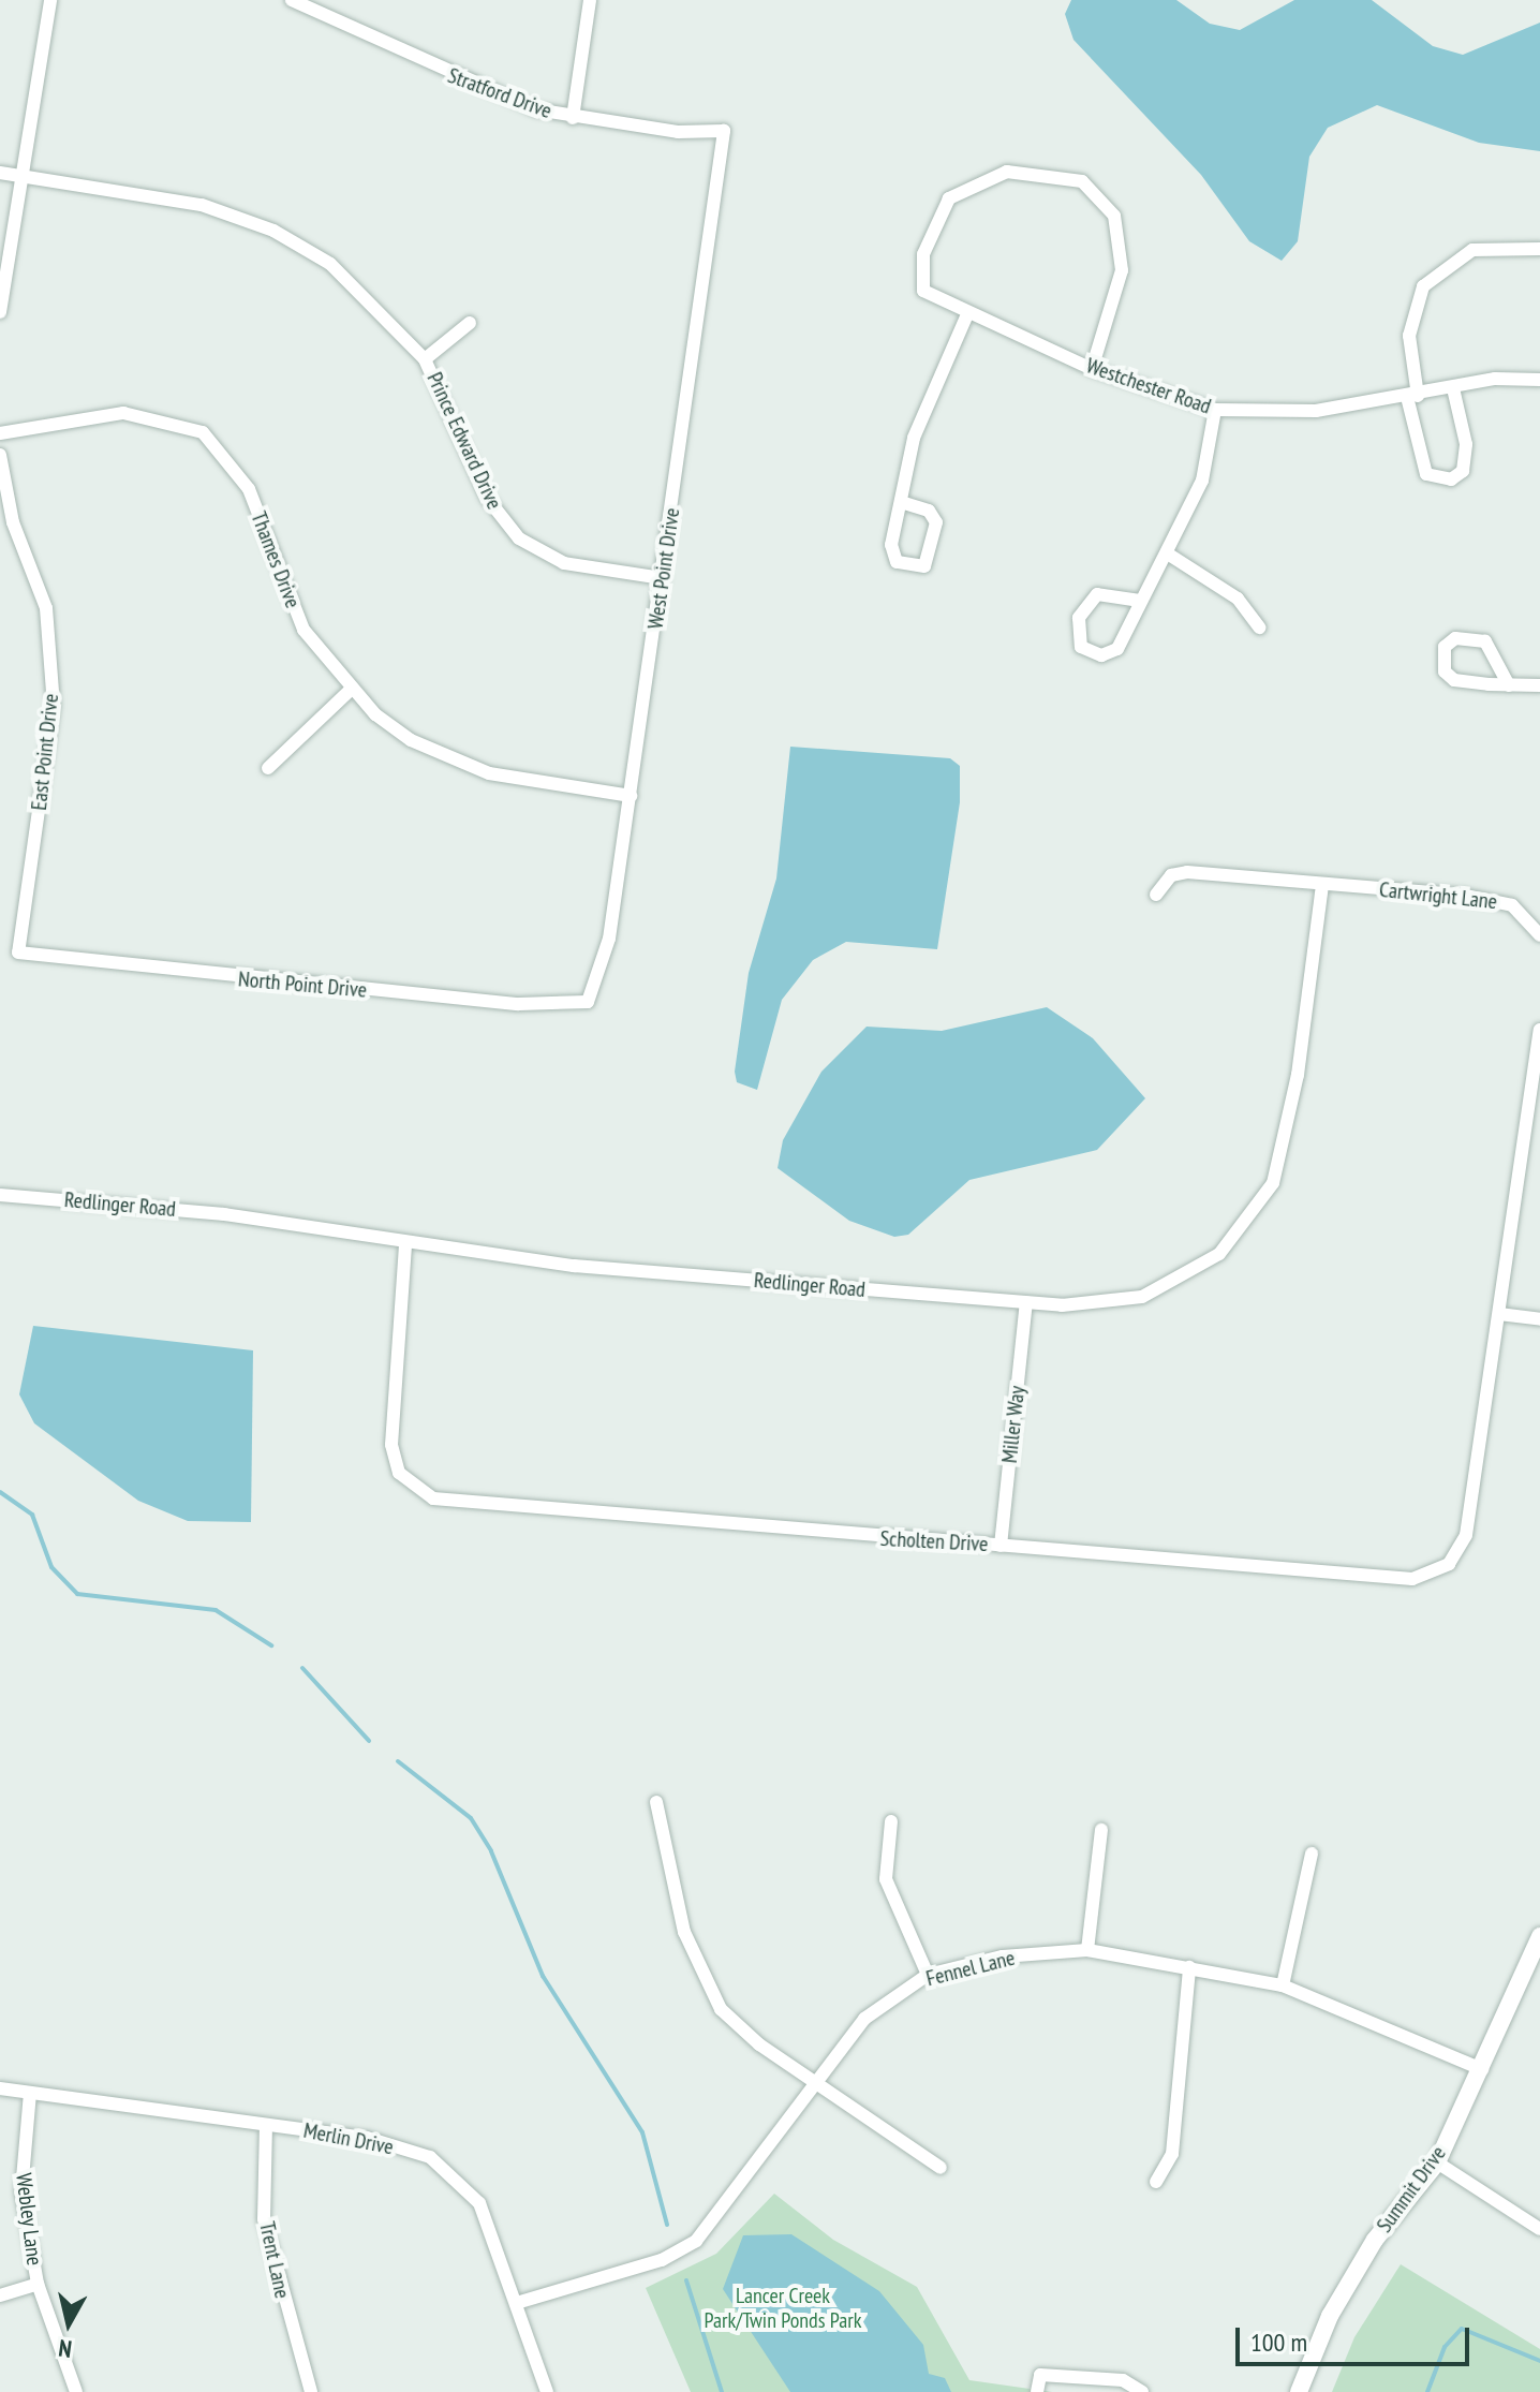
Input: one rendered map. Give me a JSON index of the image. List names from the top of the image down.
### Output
{
  "streets": {
    "street": [
      "Stratford Drive",
      "Westchester Road",
      "Prince Edward Drive",
      "Thames Drive",
      "West Point Drive",
      "East Point Drive",
      "Cartwright Lane",
      "North Point Drive",
      "Redlinger Road",
      "Miller Way",
      "Scholten Drive",
      "Fennel Lane",
      "Merlin Drive",
      "Summit Drive",
      "Webley Lane",
      "Trent Lane"
    ]
  },
  "crossings": [
    ["Stratford Drive", "West Point Drive"],
    ["Prince Edward Drive", "West Point Drive"],
    ["Thames Drive", "West Point Drive"],
    ["West Point Drive", "North Point Drive"],
    ["East Point Drive", "North Point Drive"],
    ["Cartwright Lane", "Redlinger Road"],
    ["Redlinger Road", "Miller Way"],
    ["Redlinger Road", "Scholten Drive"],
    ["Miller Way", "Scholten Drive"],
    ["Fennel Lane", "Merlin Drive"],
    ["Fennel Lane", "Summit Drive"],
    ["Merlin Drive", "Webley Lane"],
    ["Merlin Drive", "Trent Lane"]
  ],
  "parks": ["Lancer Creek Park/Twin Ponds Park"],
  "scale_bar": "100 m",
  "north": "bottom"
}
